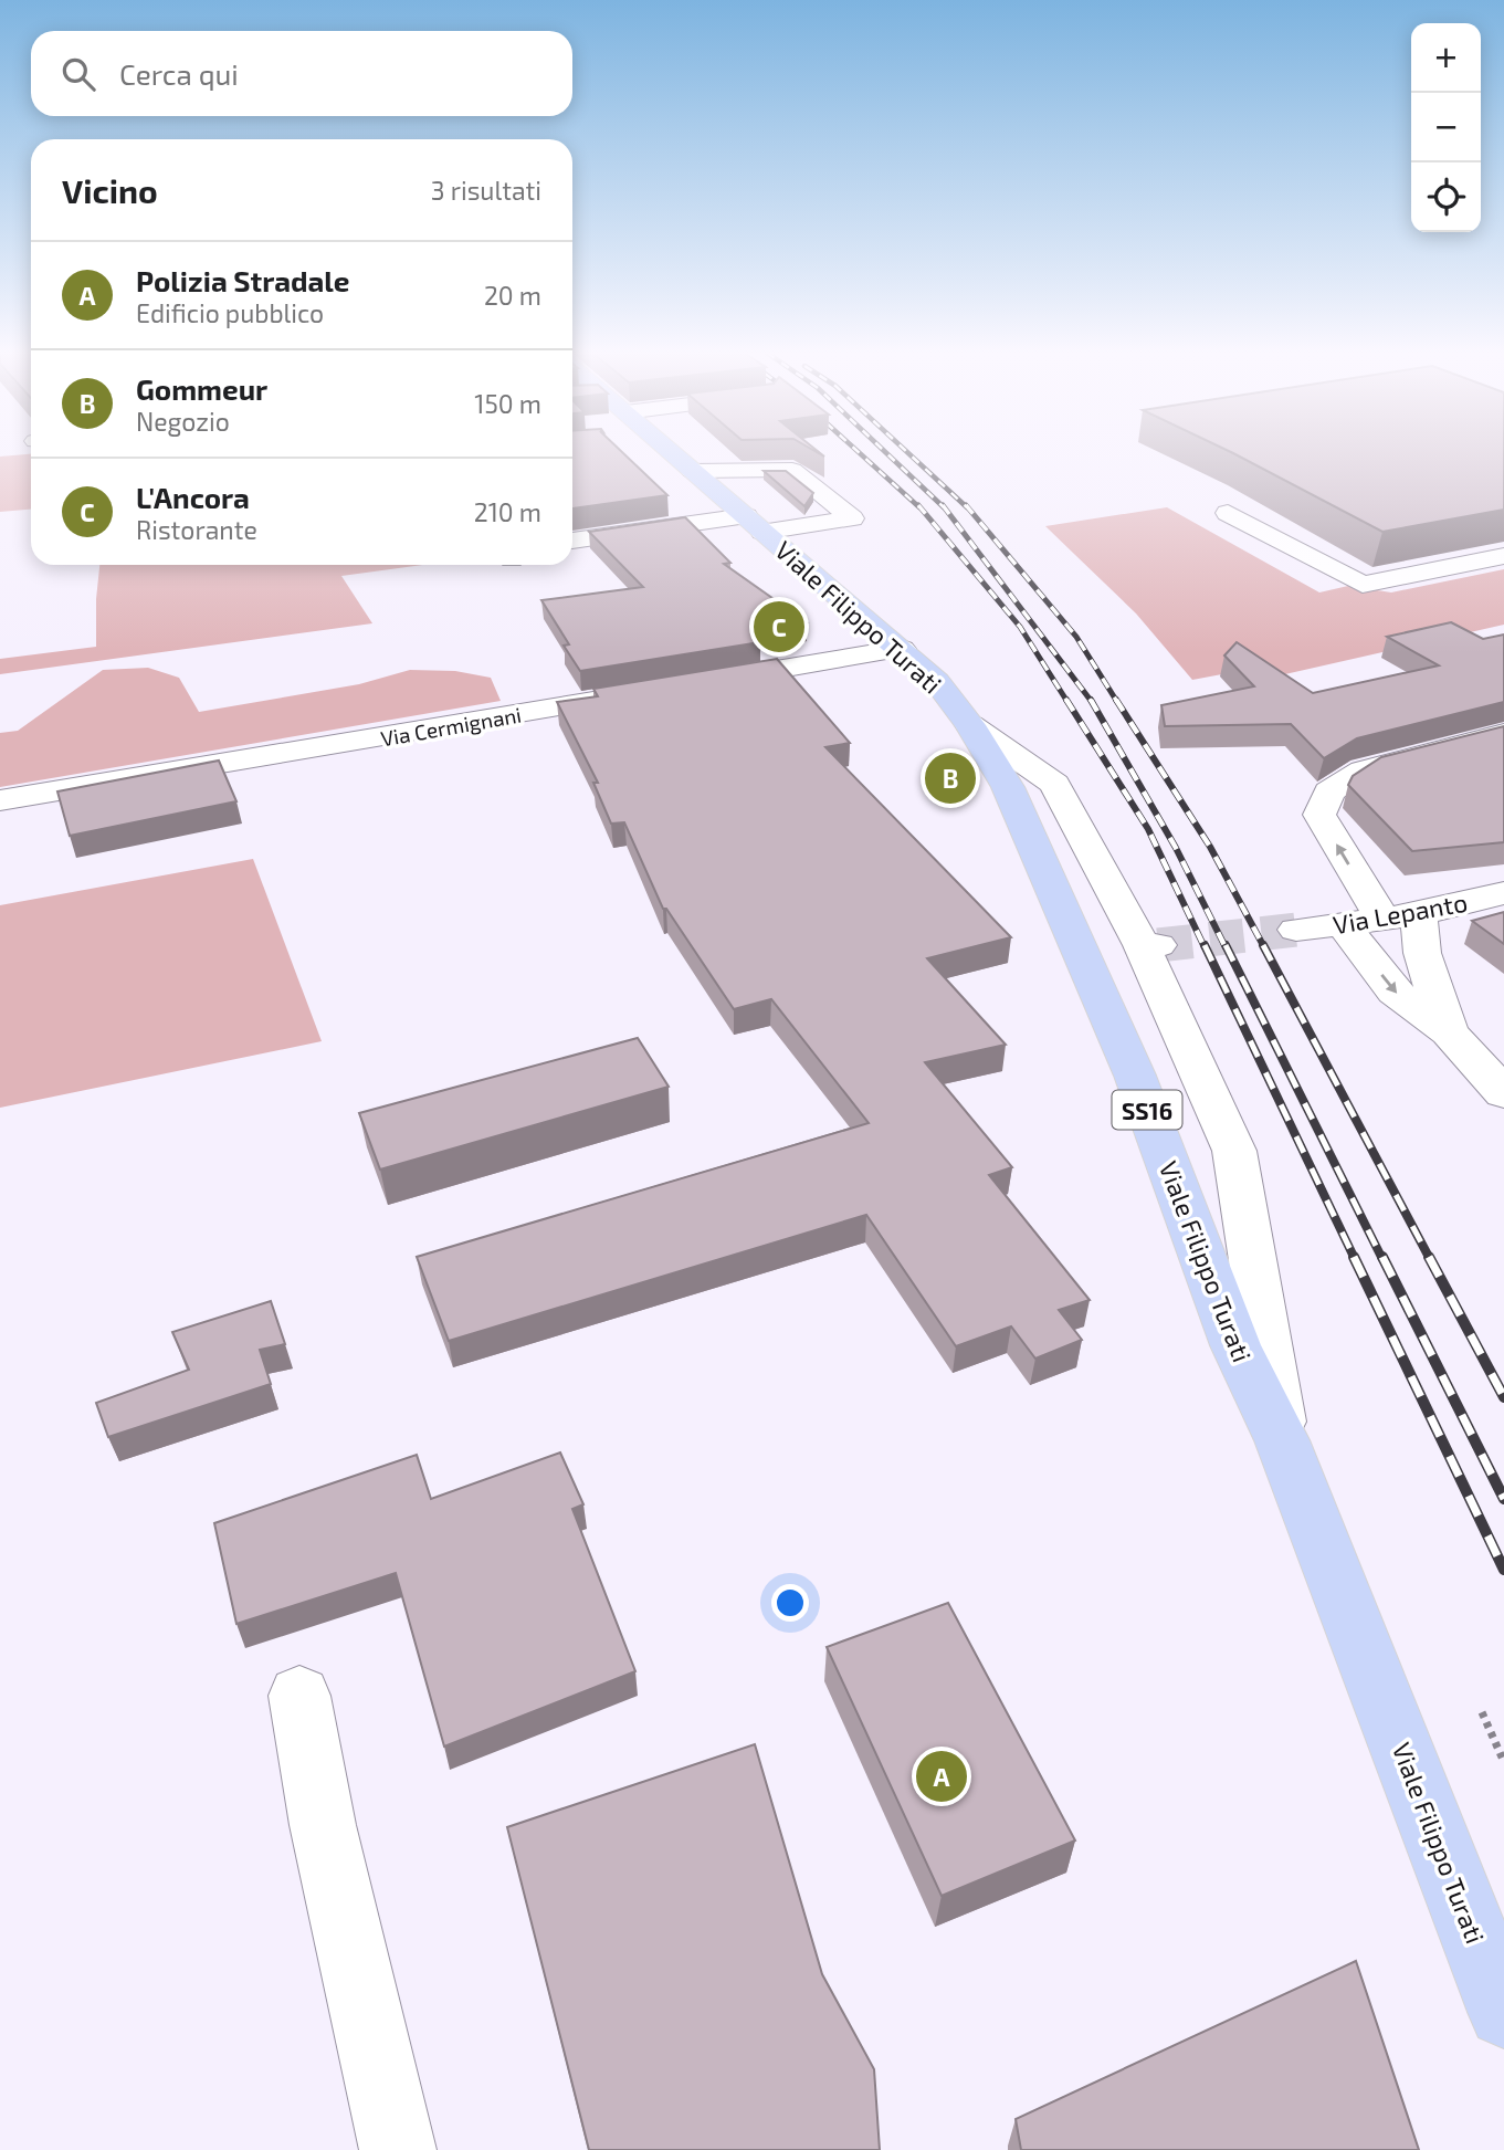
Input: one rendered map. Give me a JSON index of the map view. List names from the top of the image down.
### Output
{
  "streets": {
    "main road": ["Viale Filippo Turati", "SS16"],
    "street": ["Via Cermignani", "Via Lepanto"]
  },
  "page": {
    "map_buttons": ["+", "−"],
    "search": "Cerca qui",
    "heading": ["Vicino", "3 risultati"],
    "list": [
      {
        "mark": "A",
        "name": "Polizia Stradale",
        "note": "Edificio pubblico",
        "value": "20 m"
      },
      {
        "mark": "B",
        "name": "Gommeur",
        "note": "Negozio",
        "value": "150 m"
      },
      {
        "mark": "C",
        "name": "L'Ancora",
        "note": "Ristorante",
        "value": "210 m"
      }
    ],
    "pins": ["C", "B", "A"]
  }
}
